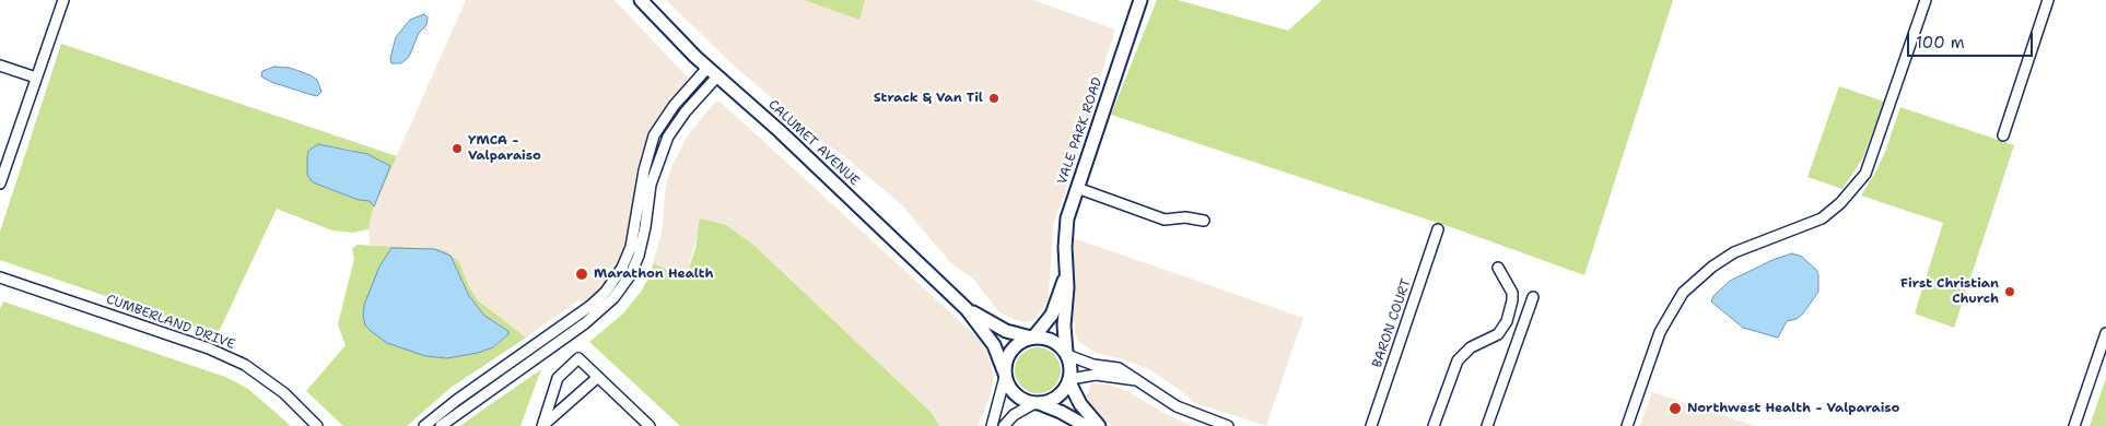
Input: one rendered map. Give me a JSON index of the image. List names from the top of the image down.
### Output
{
  "streets": {
    "main road": ["VALE PARK ROAD", "CALUMET AVENUE"],
    "street": ["CUMBERLAND DRIVE", "BARON COURT"]
  },
  "crossings": [
    ["VALE PARK ROAD", "CALUMET AVENUE"]
  ],
  "places": [
    "Strack & Van Til",
    "YMCA - Valparaiso",
    "Marathon Health",
    "First Christian Church",
    "Northwest Health - Valparaiso"
  ],
  "scale_bar": "100 m"
}
